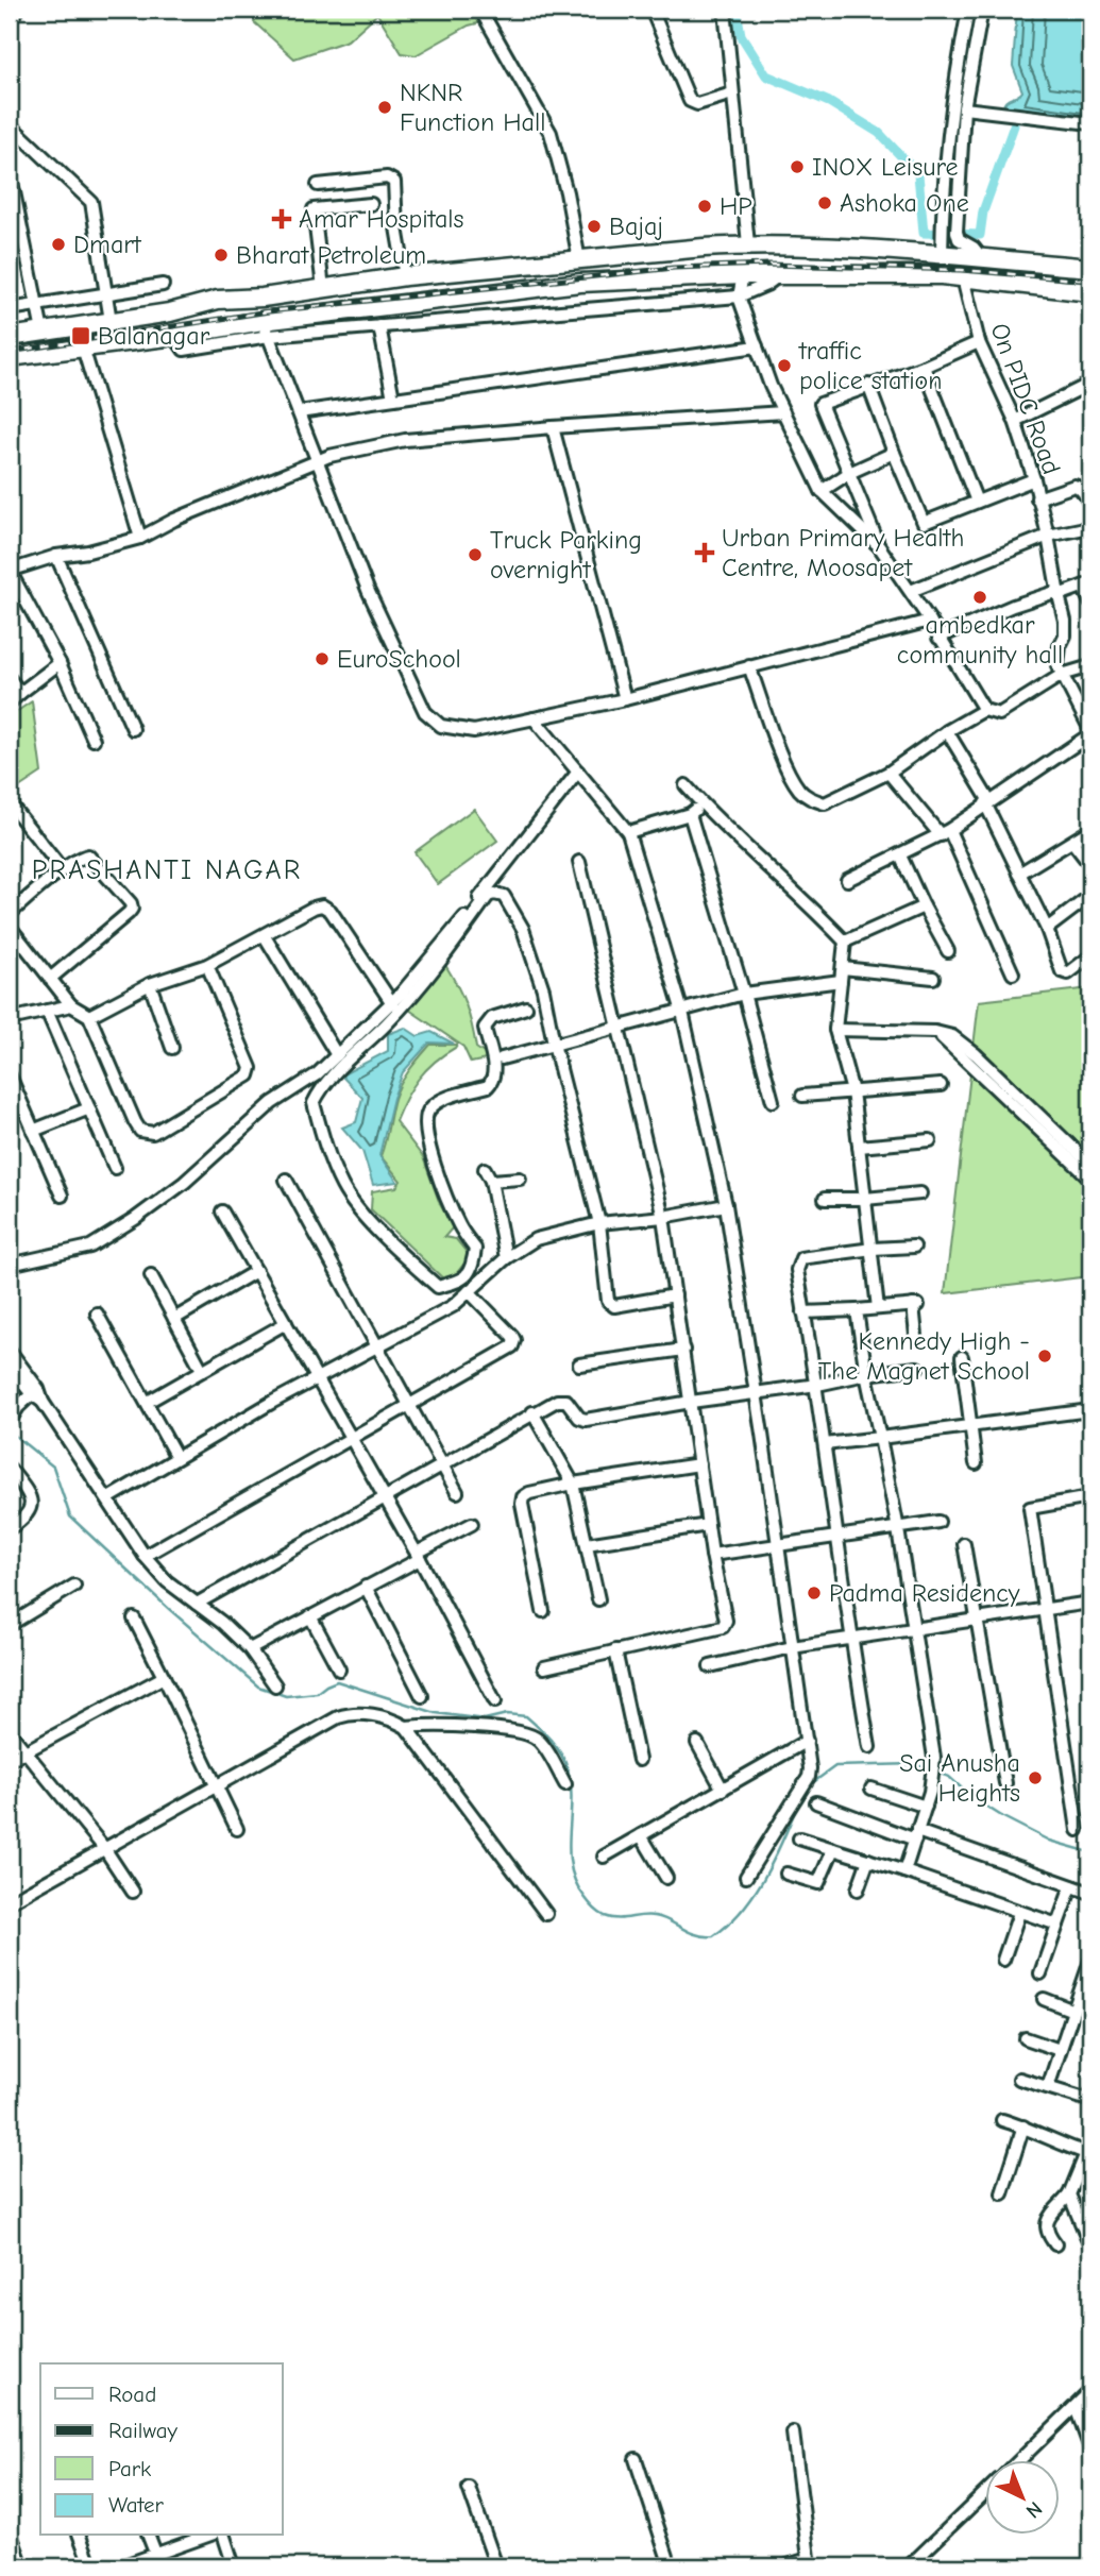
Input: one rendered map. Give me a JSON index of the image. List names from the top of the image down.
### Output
{
  "streets": {
    "street": ["On PIDC Road"]
  },
  "districts": ["PRASHANTI NAGAR"],
  "places": {
    "other": [
      "NKNR Function Hall",
      "INOX Leisure",
      "Ashoka One",
      "HP",
      "Bajaj",
      "Dmart",
      "Bharat Petroleum",
      "traffic police station",
      "Truck Parking overnight",
      "ambedkar community hall",
      "EuroSchool",
      "Kennedy High - The Magnet School",
      "Padma Residency",
      "Sai Anusha Heights"
    ],
    "health": ["Amar Hospitals", "Urban Primary Health Centre, Moosapet"],
    "transit": ["Balanagar"]
  },
  "legend": [
    "Road",
    "Railway",
    "Park",
    "Water"
  ],
  "north": "bottom right"
}
